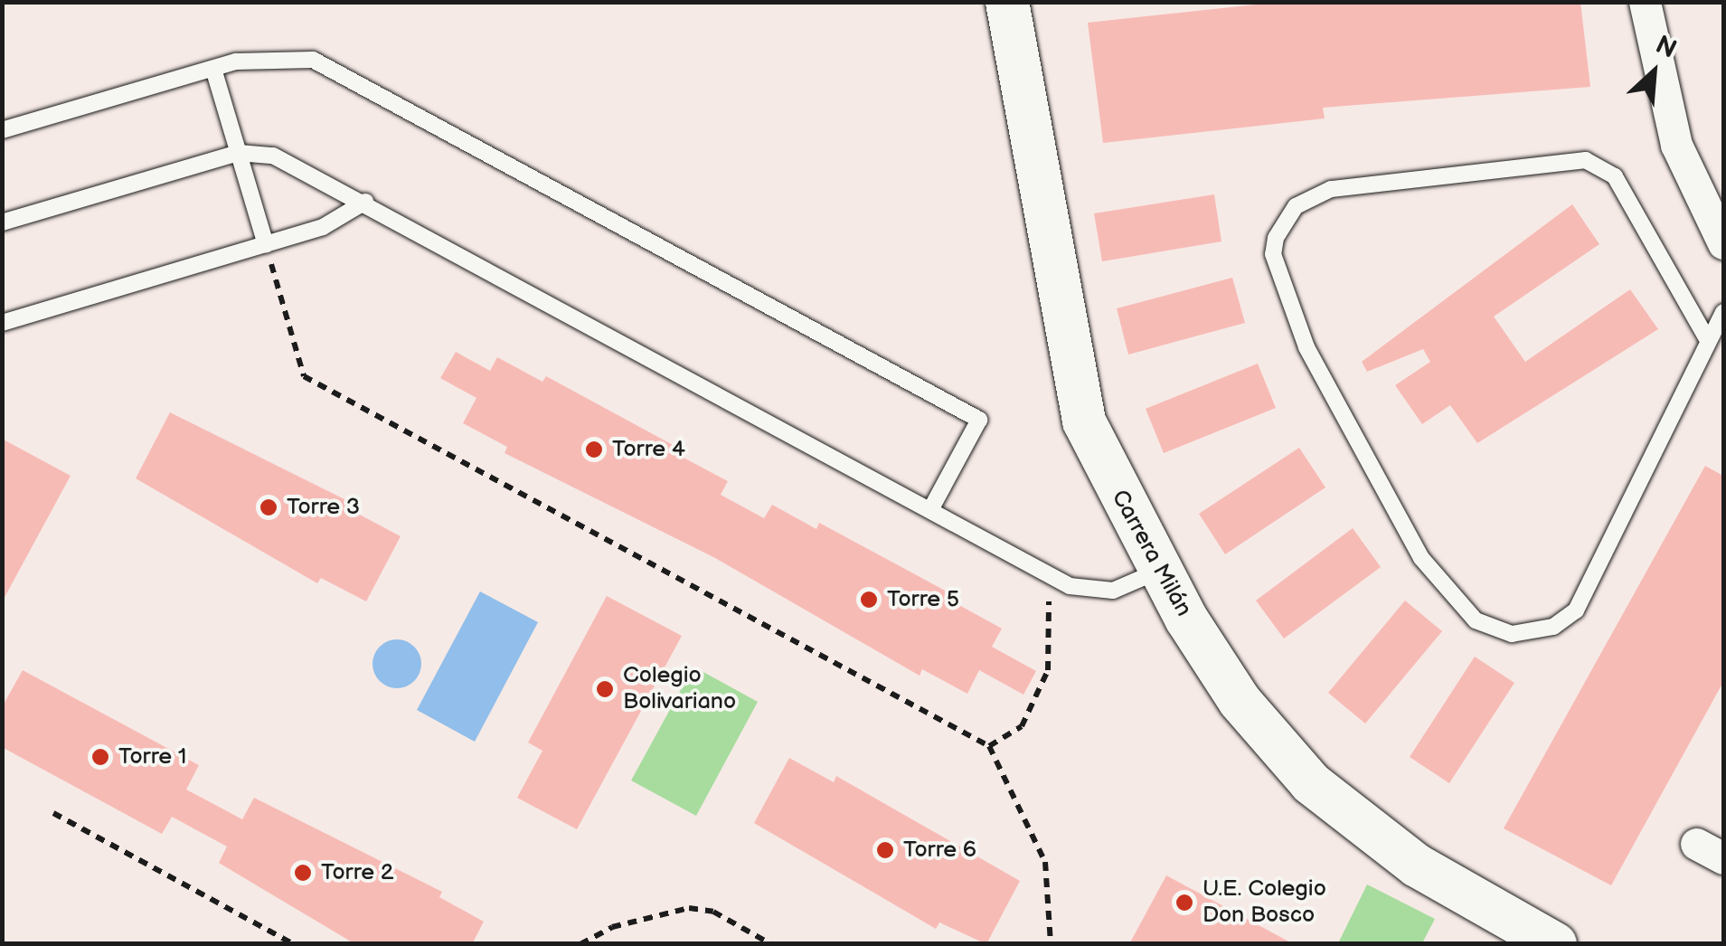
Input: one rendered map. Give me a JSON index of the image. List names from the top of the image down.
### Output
{
  "streets": {
    "street": ["Carrera Milán"]
  },
  "places": [
    "Torre 4",
    "Torre 3",
    "Torre 5",
    "Colegio Bolivariano",
    "Torre 1",
    "Torre 6",
    "Torre 2",
    "U.E. Colegio Don Bosco"
  ],
  "north": "top right"
}
